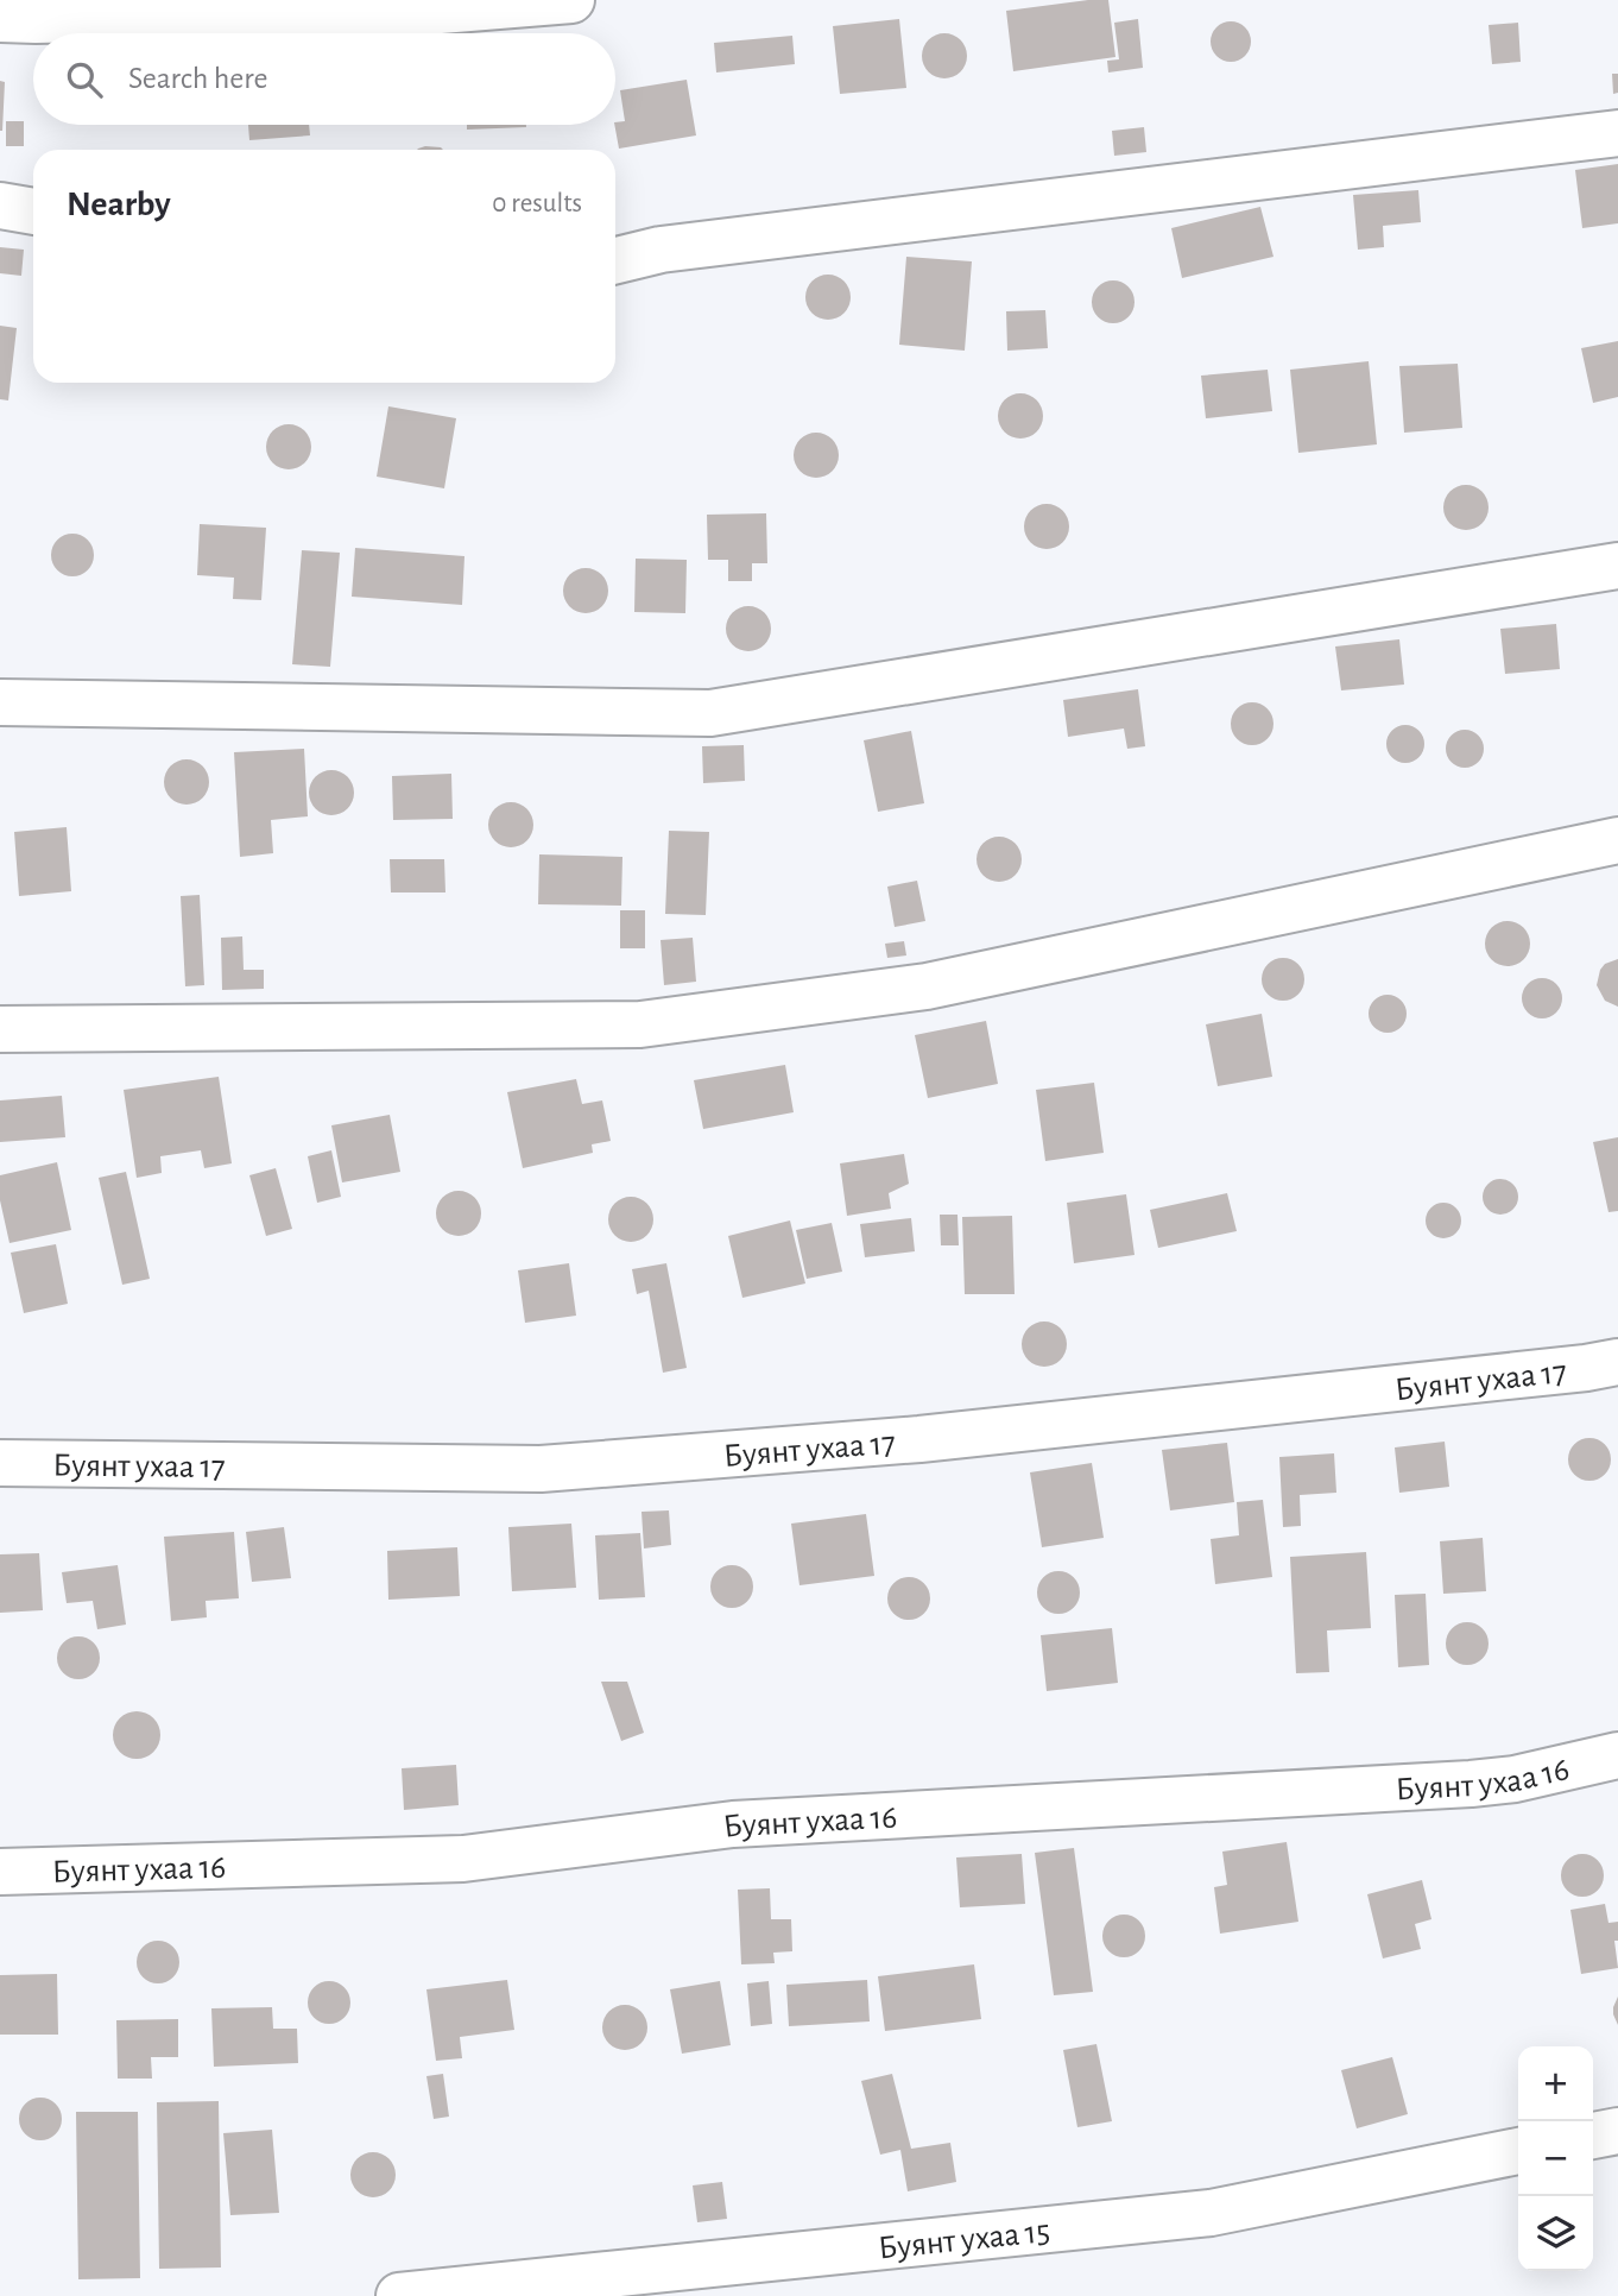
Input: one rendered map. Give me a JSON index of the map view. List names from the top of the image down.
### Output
{
  "streets": {
    "street": ["Буянт ухаа 17", "Буянт ухаа 16", "Буянт ухаа 15"]
  },
  "page": {
    "search": "Search here",
    "heading": ["Nearby", "0 results"],
    "map_buttons": ["+", "−"]
  }
}
